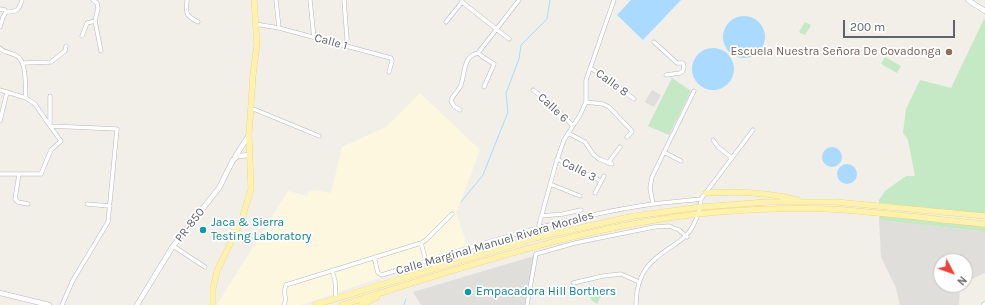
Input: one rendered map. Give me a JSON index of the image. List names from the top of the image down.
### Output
{
  "streets": {
    "street": [
      "Calle 1",
      "Calle 8",
      "Calle 6",
      "Calle 3",
      "PR-850",
      "Calle Marginal Manuel Rivera Morales"
    ]
  },
  "places": ["Escuela Nuestra Señora De Covadonga", "Jaca & Sierra Testing Laboratory", "Empacadora Hill Borthers"],
  "scale_bar": "200 m",
  "north": "bottom right"
}
